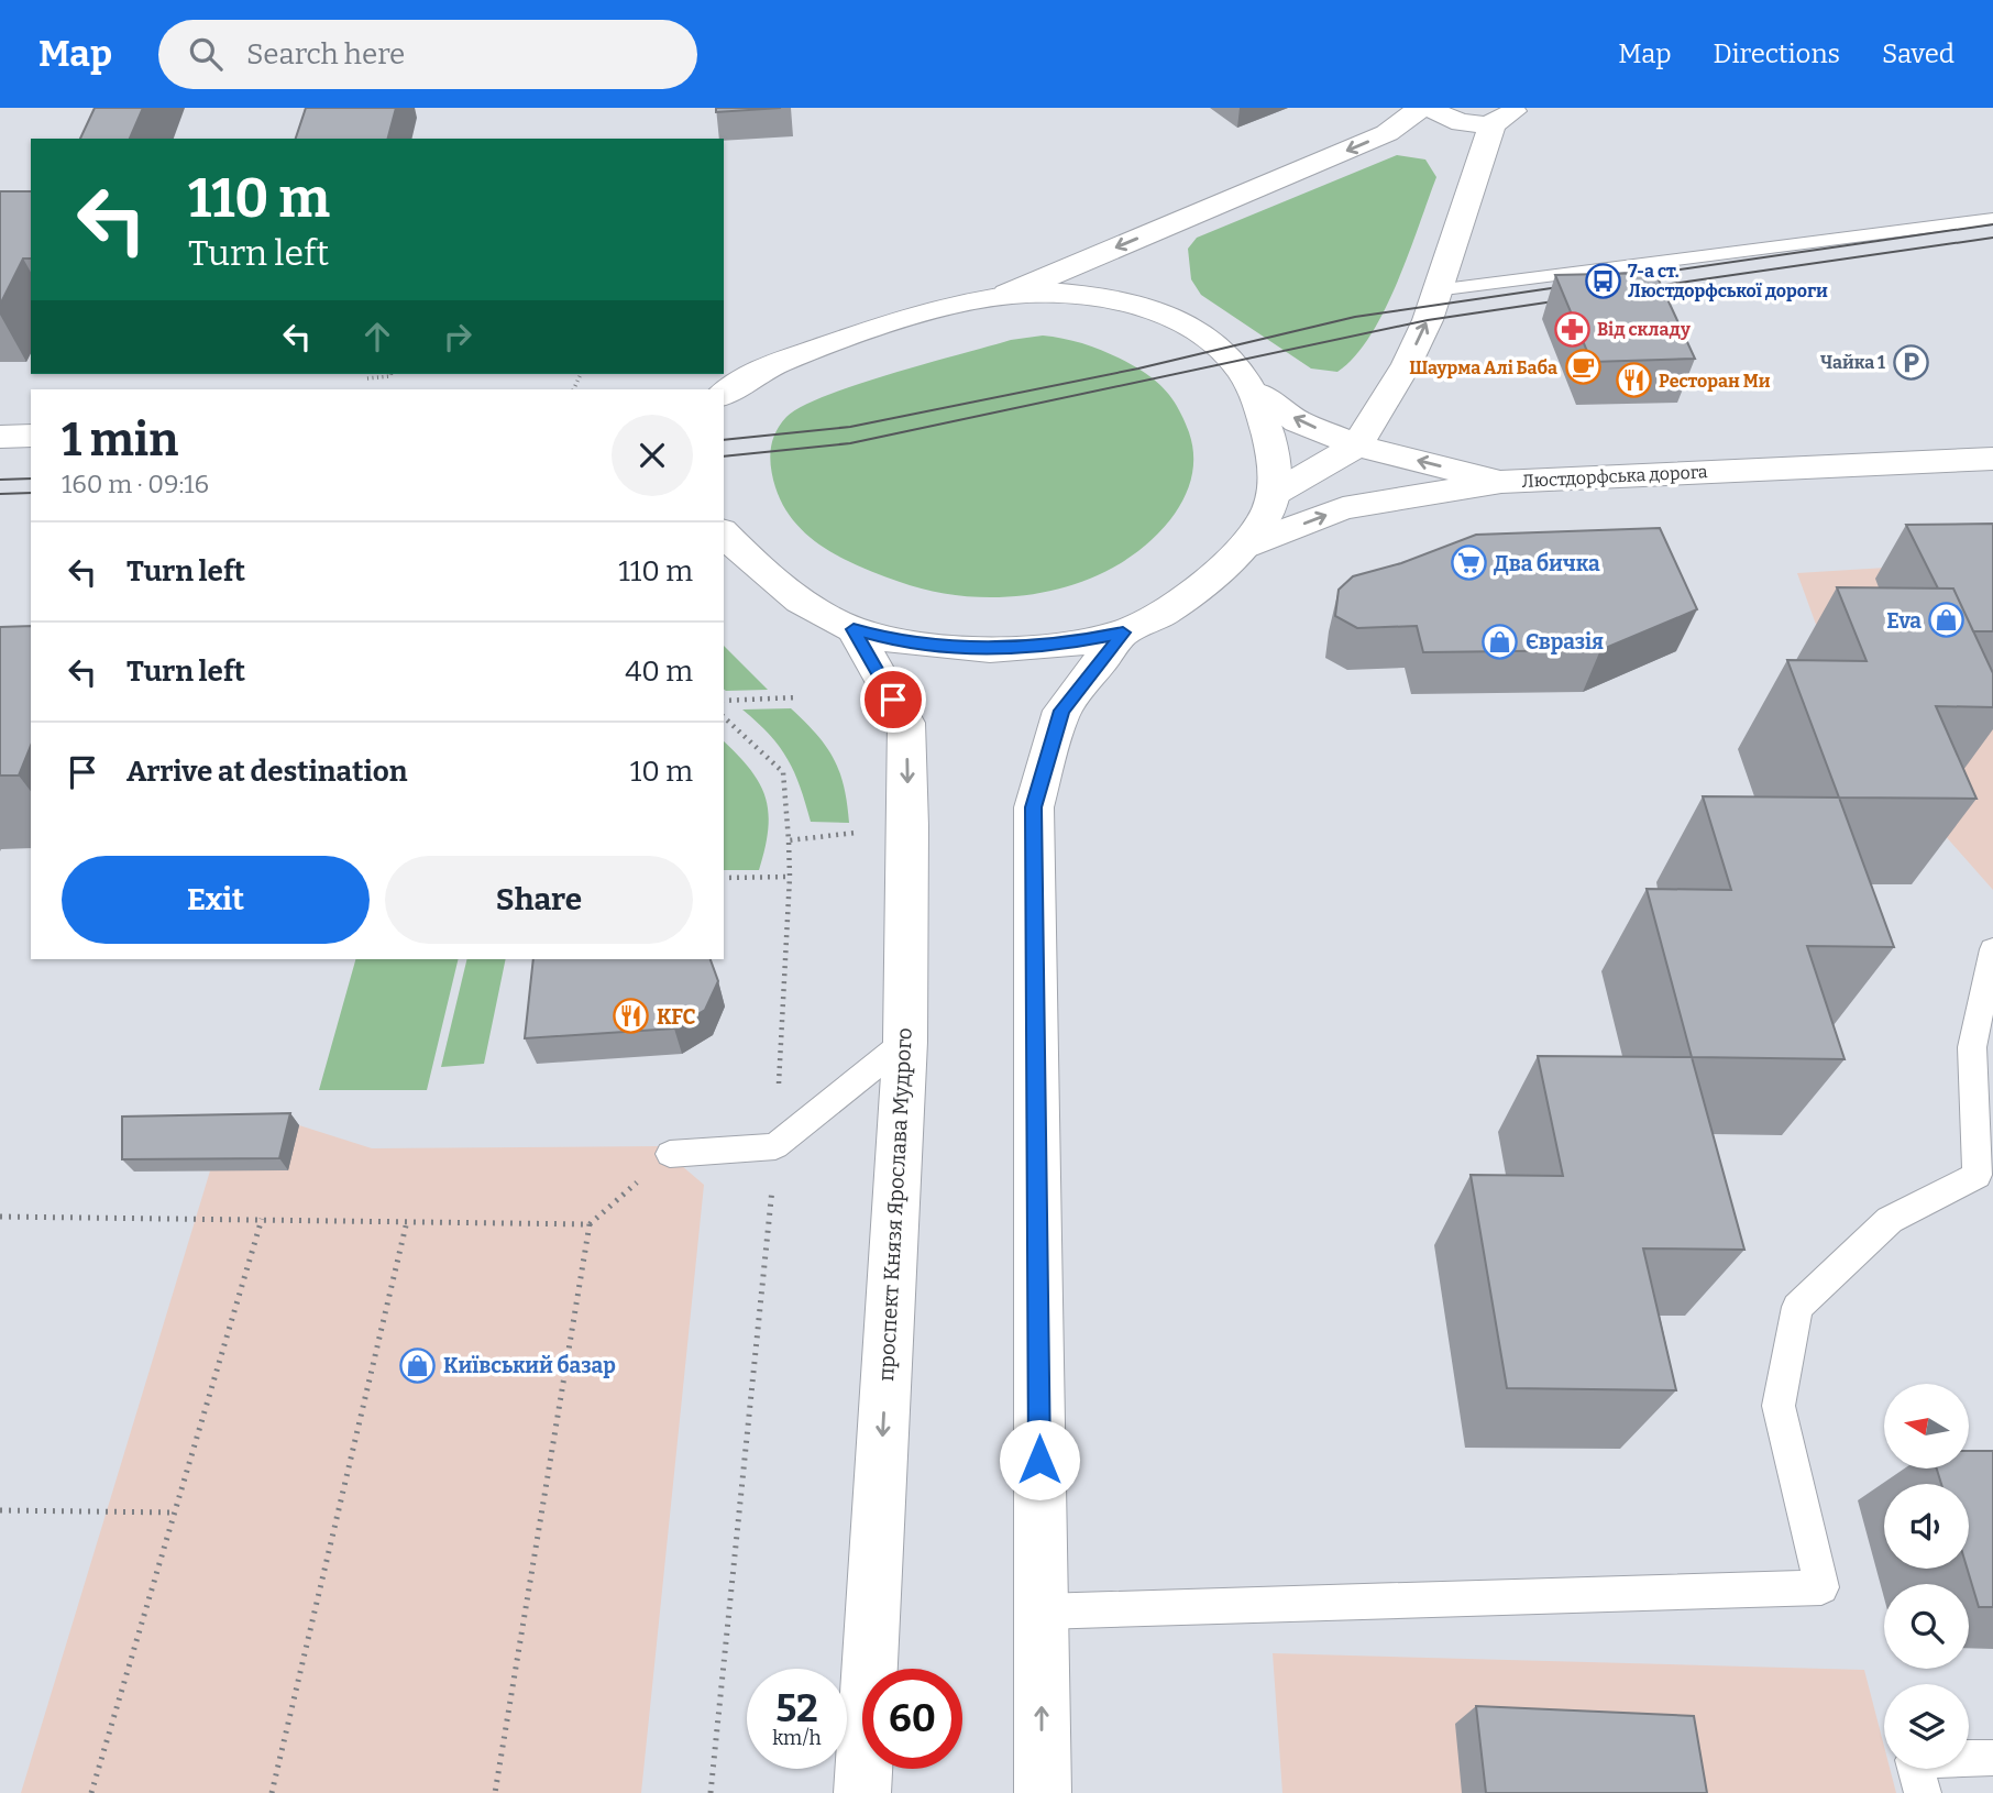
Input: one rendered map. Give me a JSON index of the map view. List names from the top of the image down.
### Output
{
  "streets": {
    "main road": ["Люстдорфська дорога", "проспект Князя Ярослава Мудрого"]
  },
  "places": {
    "bus stop": ["7-а ст. Люстдорфської дороги"],
    "pharmacy": ["Від складу"],
    "parking": ["Чайка 1"],
    "cafe": ["Шаурма Алі Баба"],
    "restaurant": ["Ресторан Ми", "KFC"],
    "supermarket": ["Два бичка"],
    "shop": ["Eva", "Євразія", "Київський базар"]
  },
  "north": "left",
  "page": {
    "header": "Map",
    "search": "Search here",
    "nav": ["Map", "Directions", "Saved"],
    "turn": ["110 m", "Turn left"],
    "heading": ["1 min", "160 m · 09:16"],
    "list": [
      {
        "name": "Turn left",
        "value": "110 m"
      },
      {
        "name": "Turn left",
        "value": "40 m"
      },
      {
        "name": "Arrive at destination",
        "value": "10 m"
      }
    ],
    "buttons": ["Exit", "Share"],
    "speed": "52 km/h",
    "limit": "60"
  }
}
